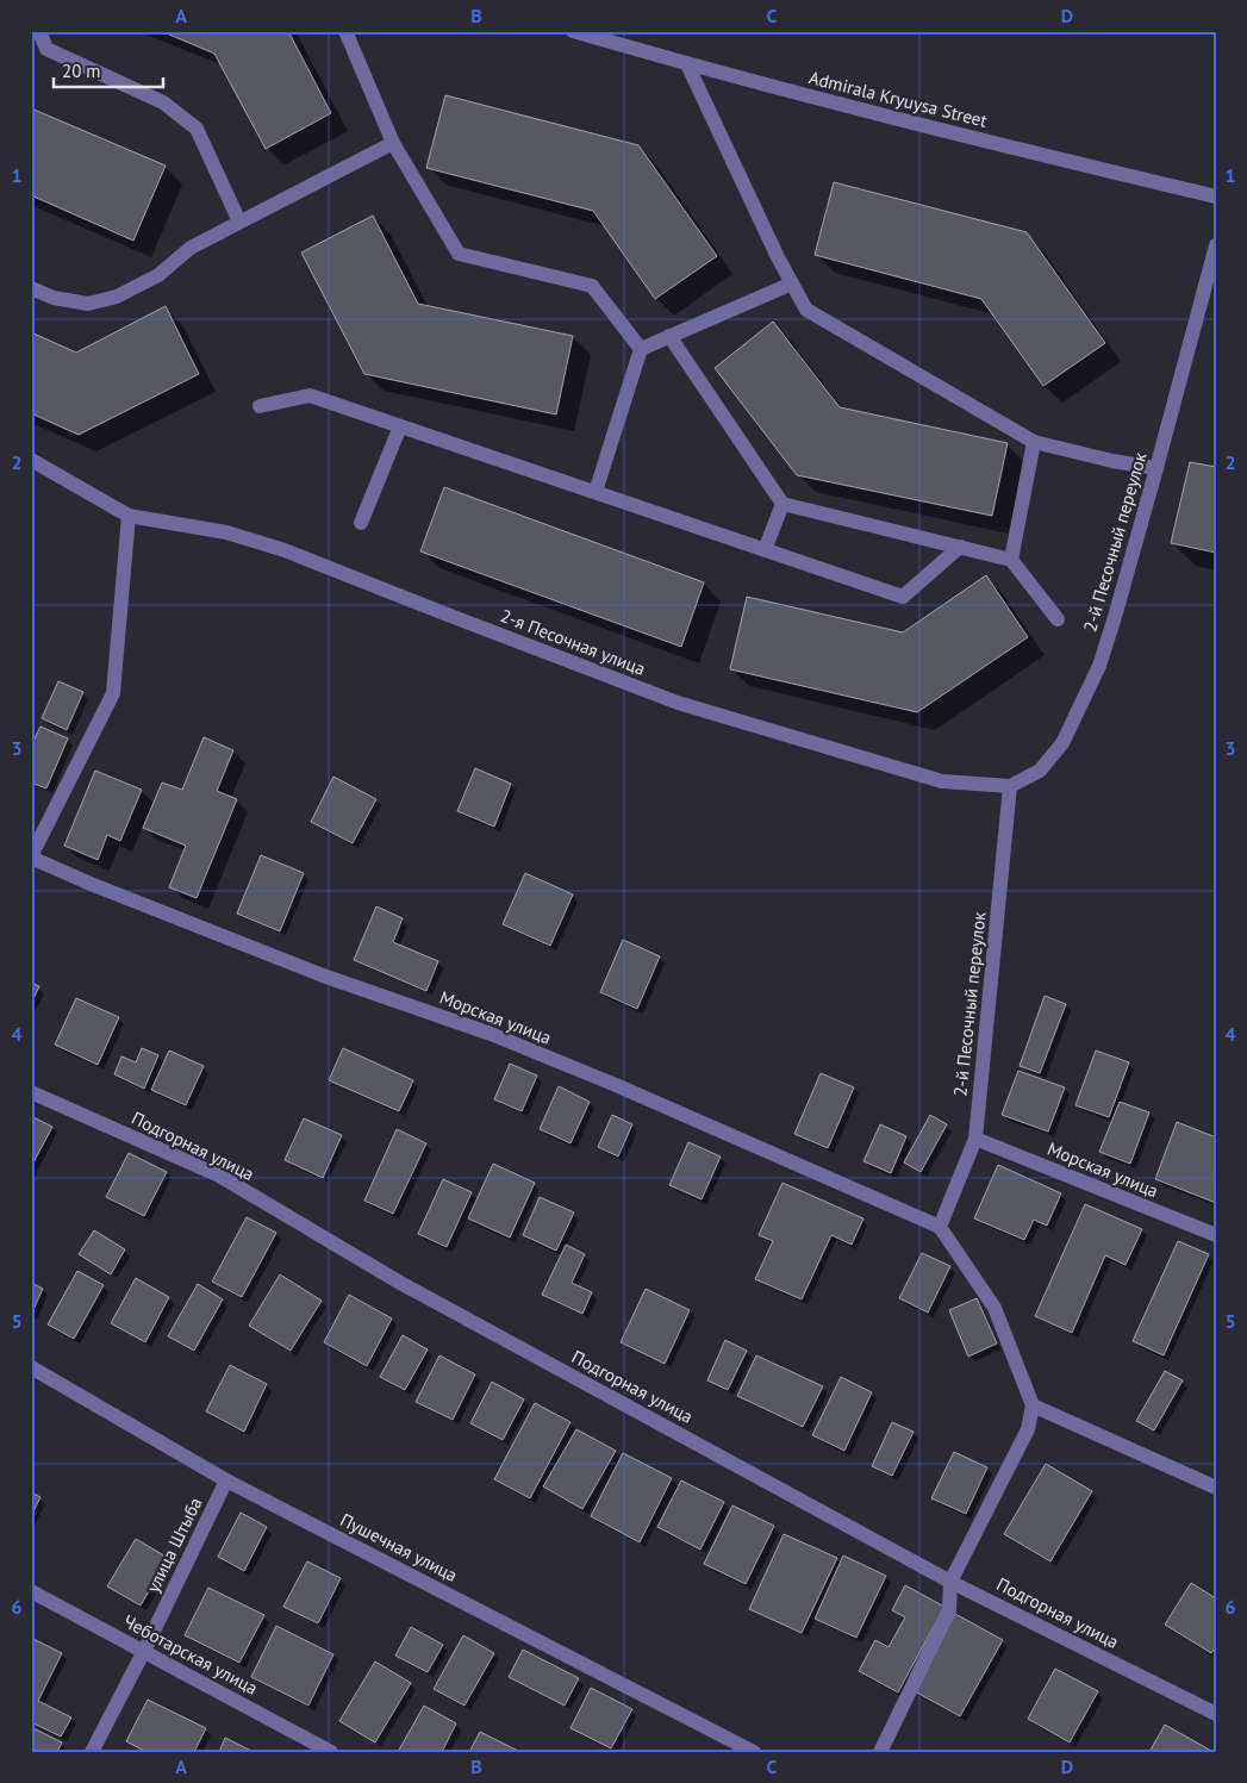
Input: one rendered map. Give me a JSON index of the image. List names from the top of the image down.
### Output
{
  "streets": {
    "street": [
      "Admirala Kryuysa Street",
      "2-й Песочный переулок",
      "2-я Песочная улица",
      "Морская улица",
      "Подгорная улица",
      "улица Штыба",
      "Пушечная улица",
      "Чеботарская улица"
    ]
  },
  "crossings": [
    ["2-й Песочный переулок", "2-я Песочная улица"],
    ["2-й Песочный переулок", "Морская улица"],
    ["улица Штыба", "Пушечная улица"],
    ["улица Штыба", "Чеботарская улица"]
  ],
  "scale_bar": "20 m",
  "grid": {
    "columns": [
      "A",
      "B",
      "C",
      "D"
    ],
    "rows": [
      "1",
      "2",
      "3",
      "4",
      "5",
      "6"
    ]
  }
}
